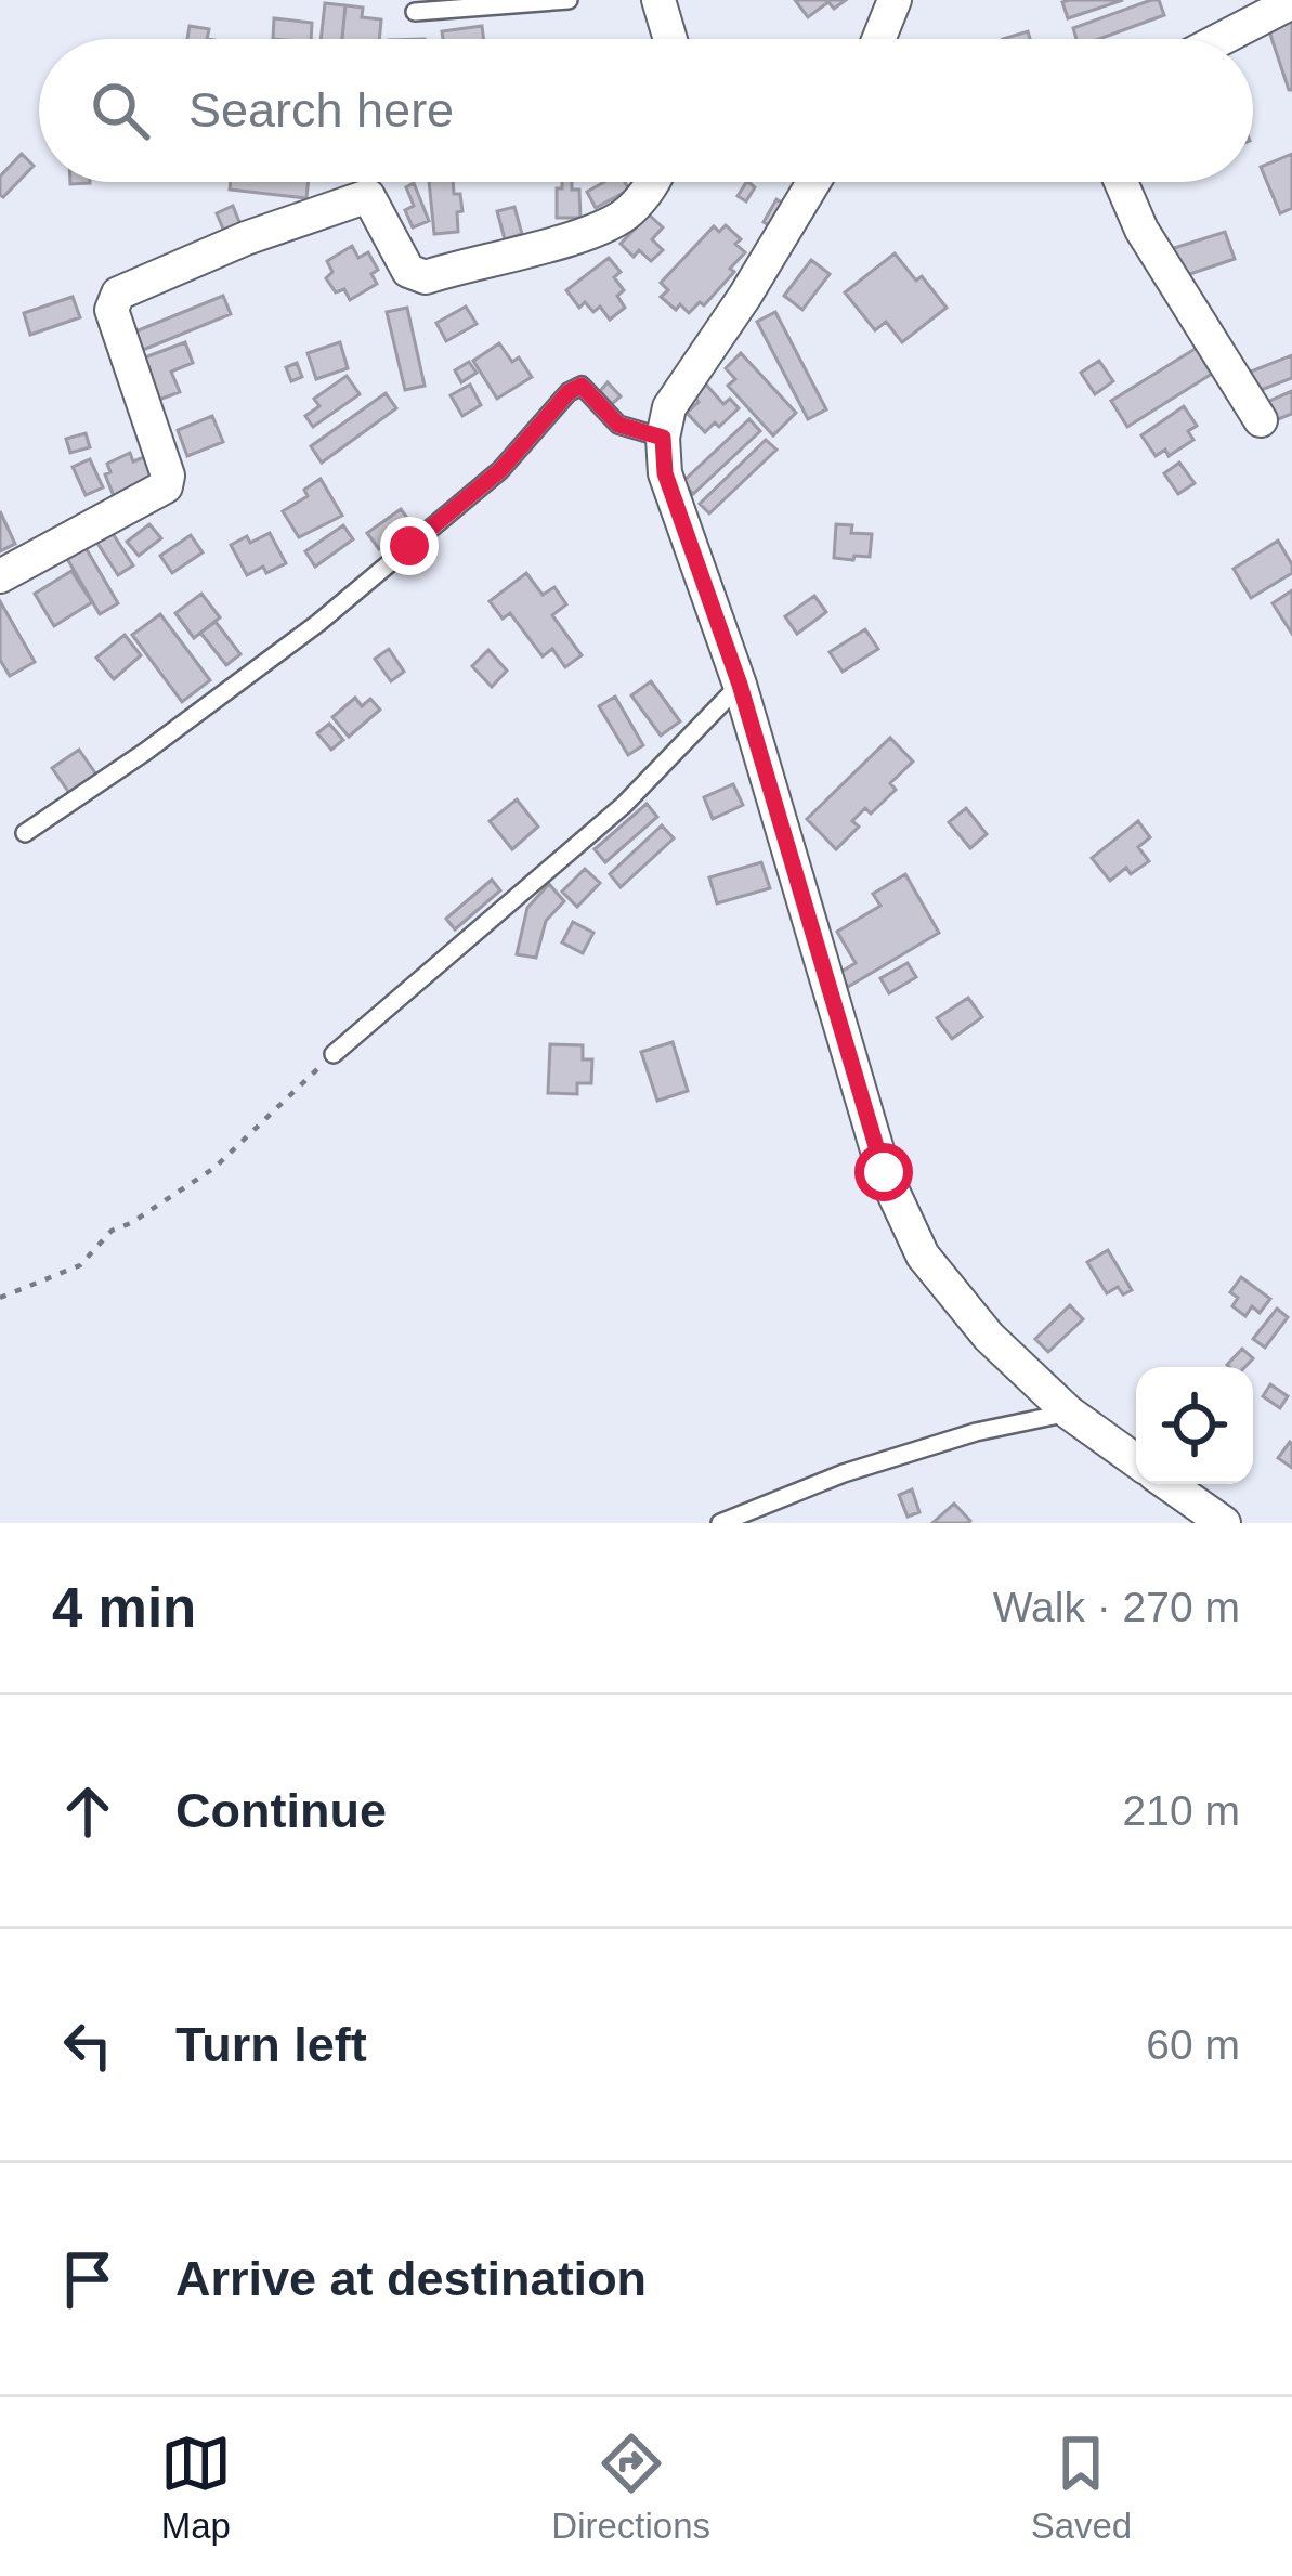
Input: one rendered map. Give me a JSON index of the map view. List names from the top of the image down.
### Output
{
  "page": {
    "search": "Search here",
    "heading": ["4 min", "Walk · 270 m"],
    "list": [
      ["Continue", "210 m"],
      ["Turn left", "60 m"],
      "Arrive at destination"
    ],
    "nav": ["Map", "Directions", "Saved"]
  }
}
